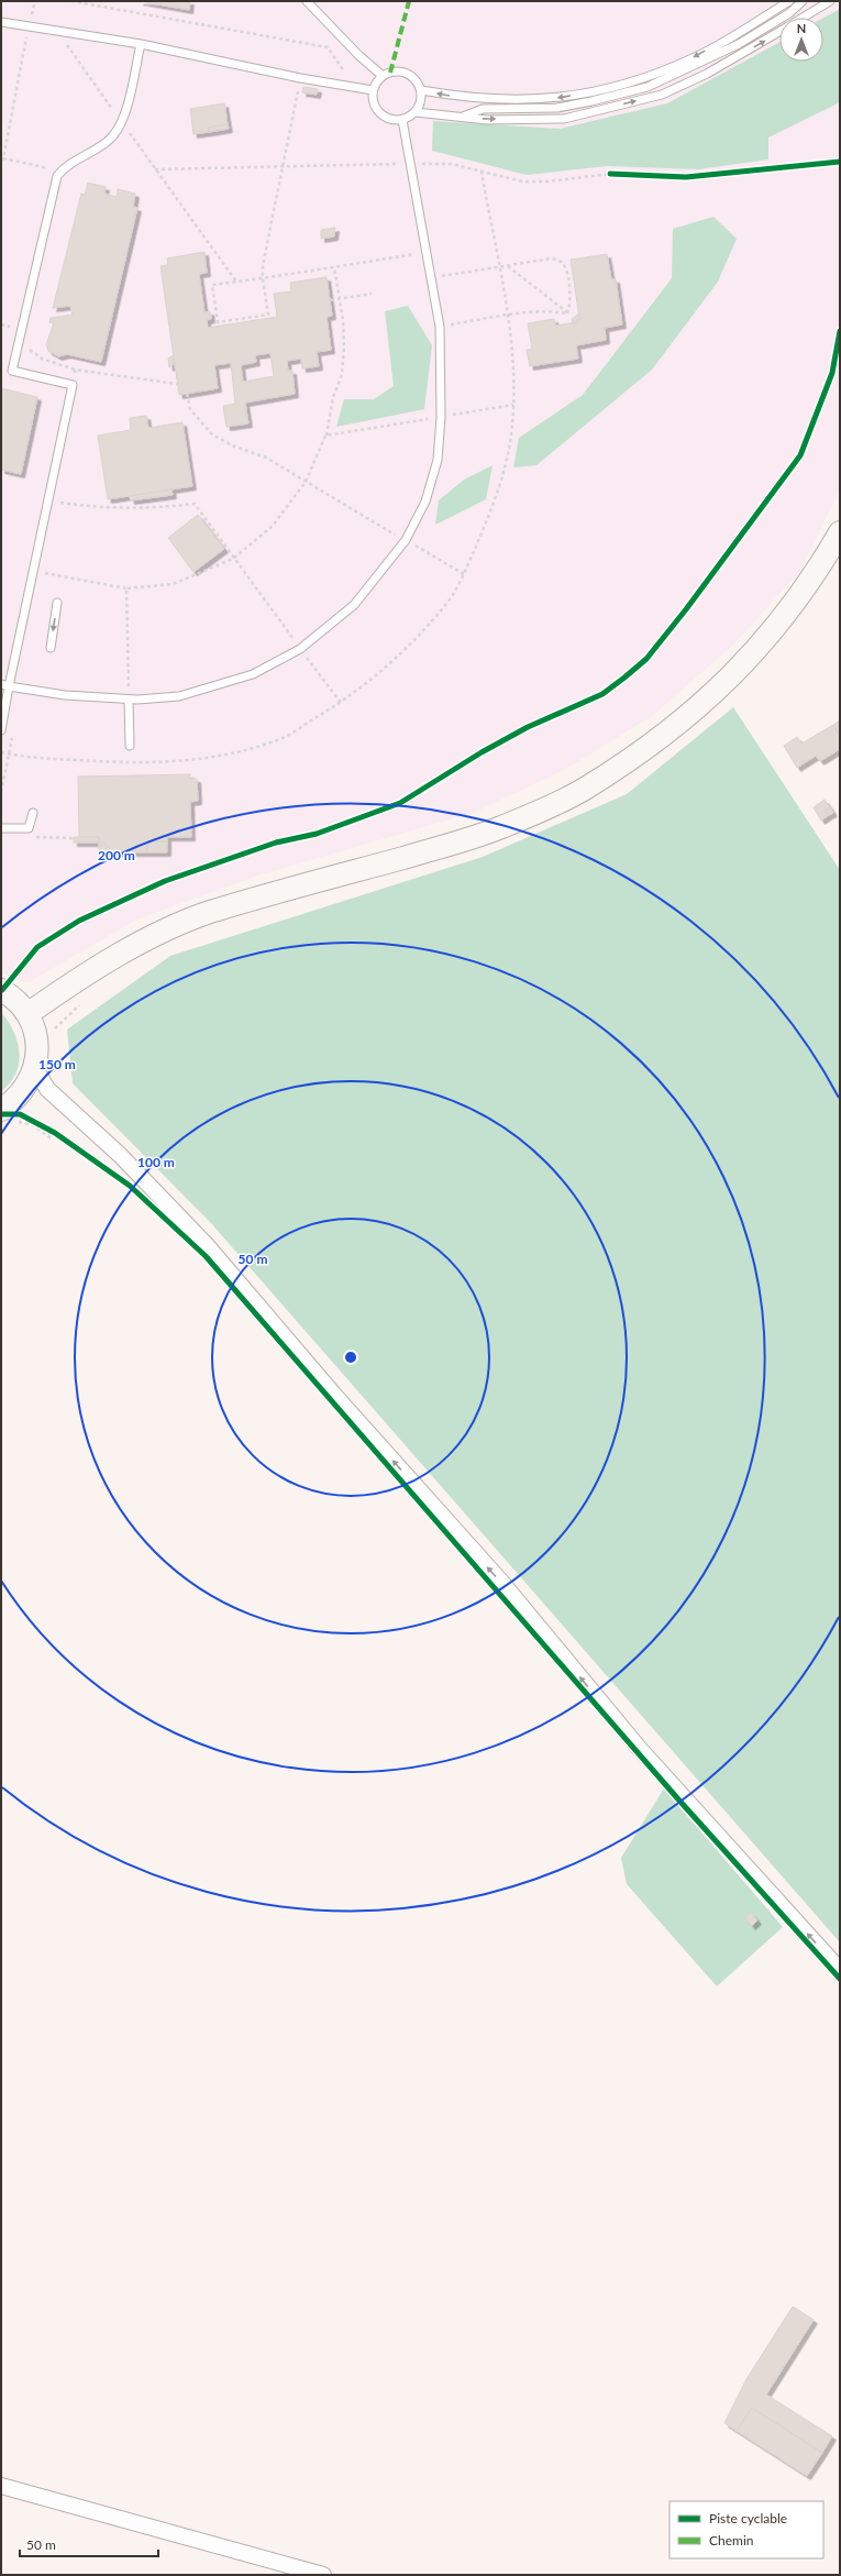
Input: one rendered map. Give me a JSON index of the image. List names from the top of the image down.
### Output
{
  "legend": ["Piste cyclable", "Chemin"],
  "scale_bar": "50 m",
  "north": "top",
  "rings": [
    "200 m",
    "150 m",
    "100 m",
    "50 m"
  ]
}
